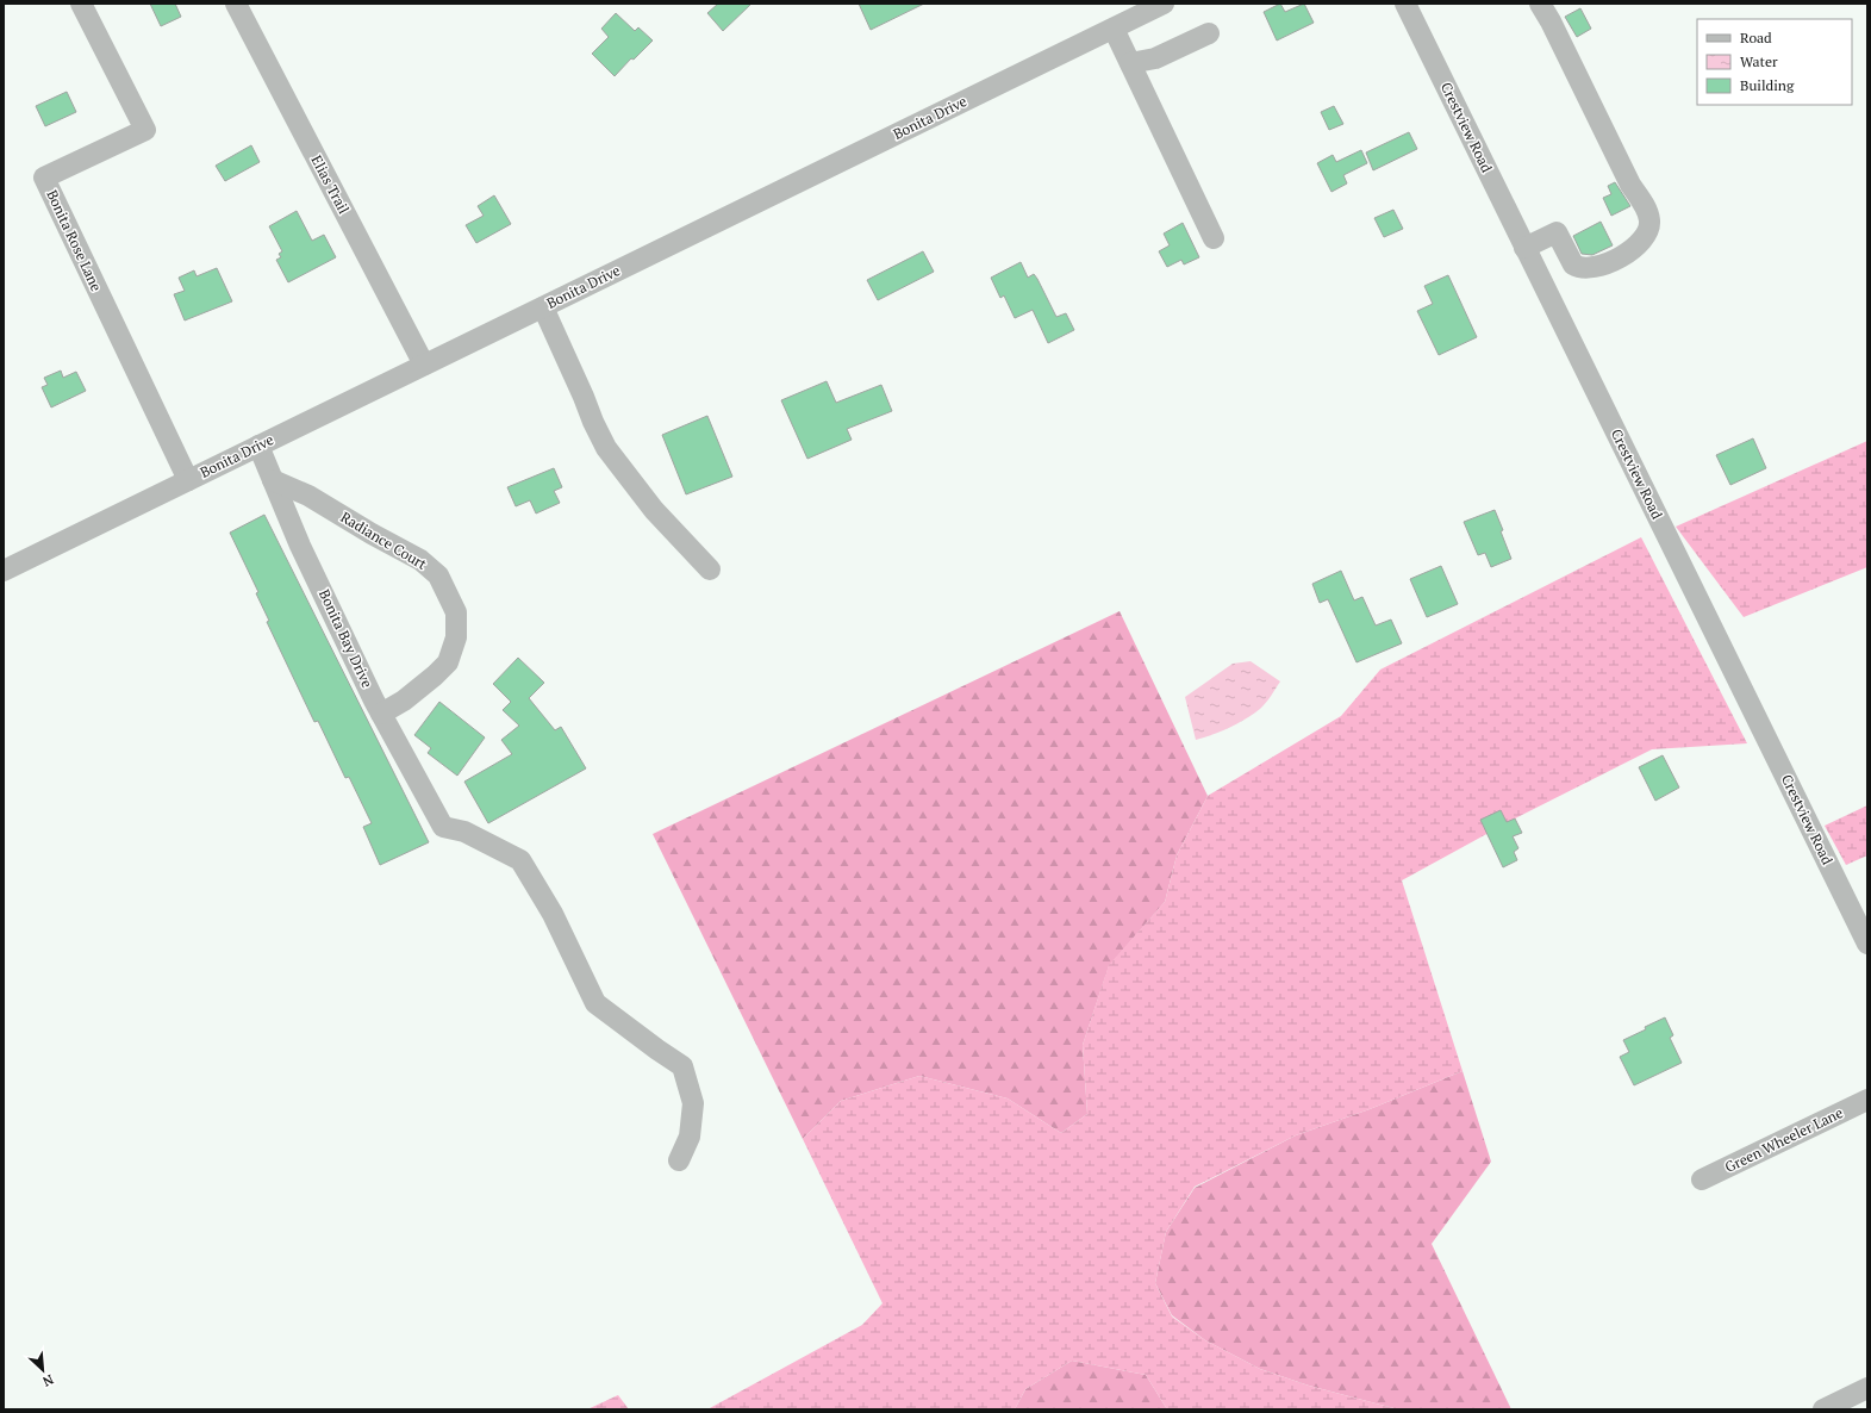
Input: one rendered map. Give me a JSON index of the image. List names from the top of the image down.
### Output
{
  "streets": {
    "street": [
      "Bonita Drive",
      "Crestview Road",
      "Elias Trail",
      "Bonita Rose Lane",
      "Radiance Court",
      "Bonita Bay Drive",
      "Green Wheeler Lane"
    ]
  },
  "crossings": [
    ["Bonita Drive", "Elias Trail"],
    ["Bonita Drive", "Bonita Rose Lane"],
    ["Bonita Drive", "Bonita Bay Drive"],
    ["Radiance Court", "Bonita Bay Drive"]
  ],
  "legend": ["Road", "Water", "Building"],
  "north": "bottom right"
}
